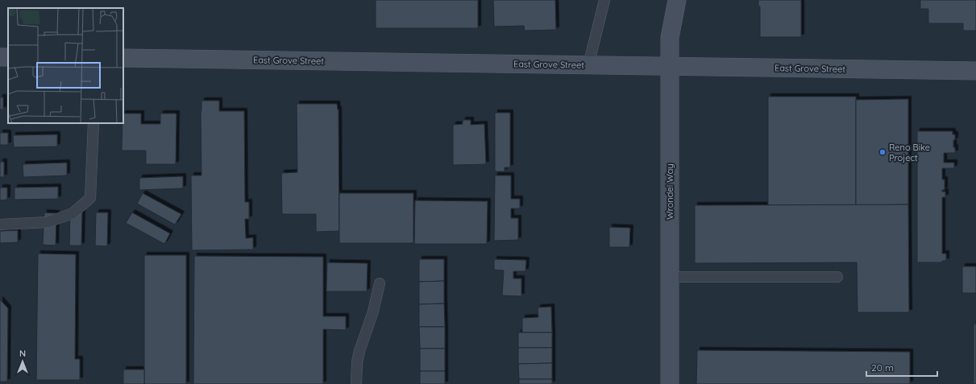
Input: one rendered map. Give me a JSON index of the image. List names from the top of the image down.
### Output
{
  "streets": {
    "street": ["East Grove Street", "Wrondel Way"]
  },
  "crossings": [
    ["East Grove Street", "Wrondel Way"]
  ],
  "places": ["Reno Bike Project"],
  "scale_bar": "20 m",
  "north": "top"
}
